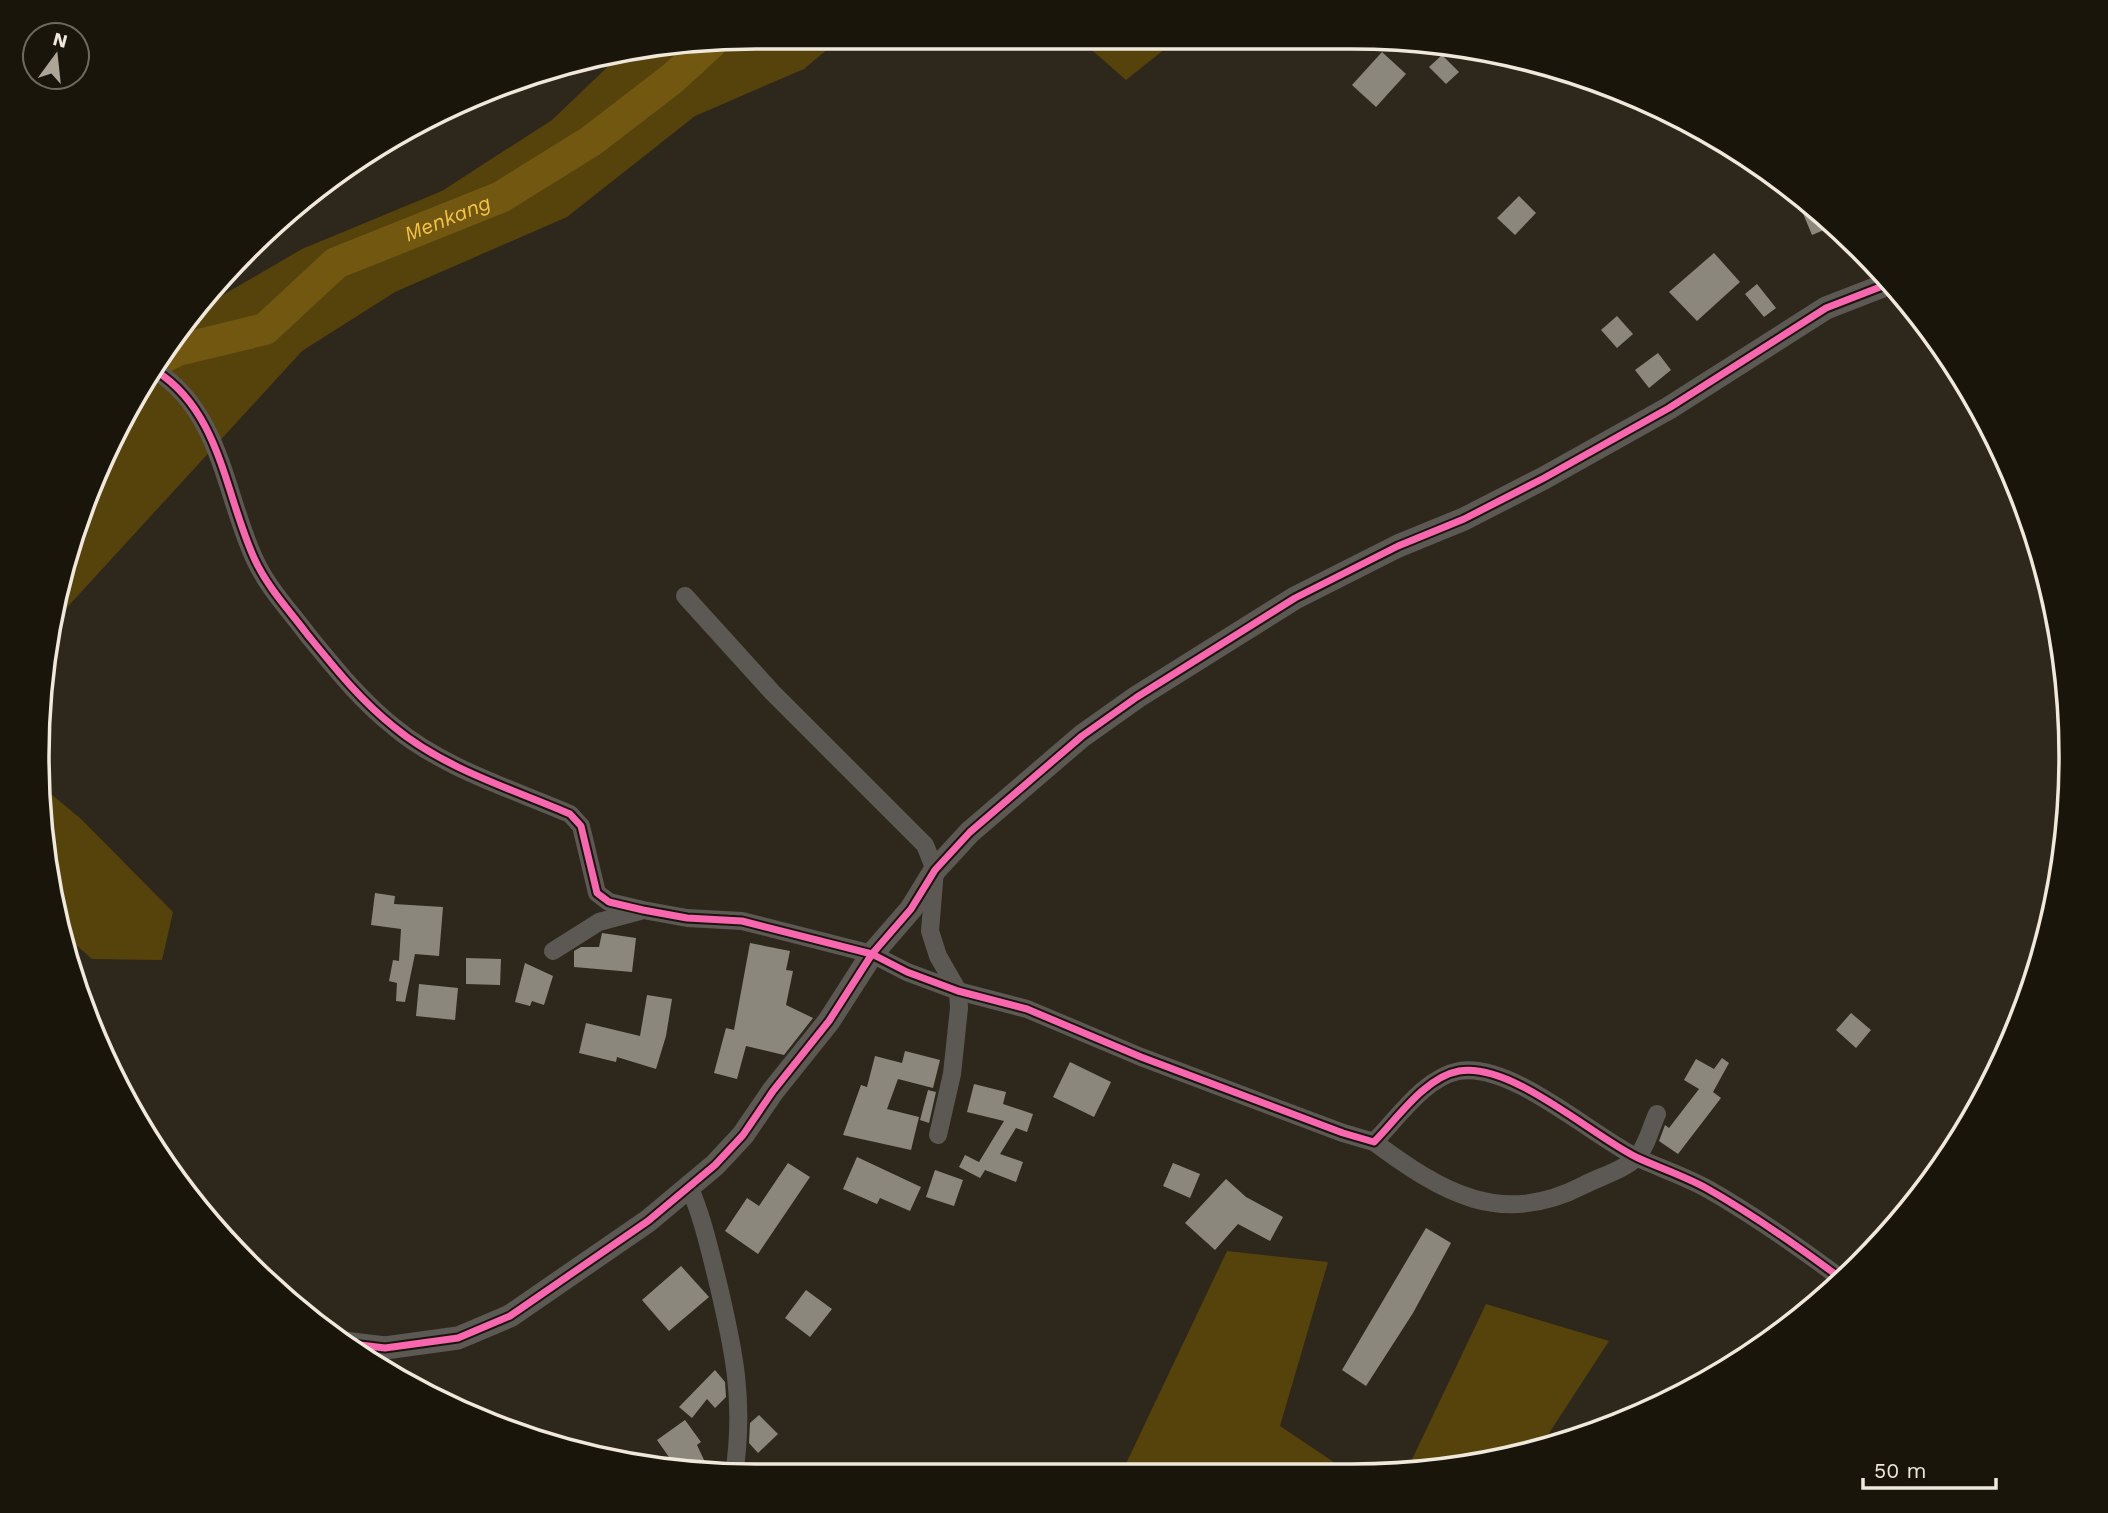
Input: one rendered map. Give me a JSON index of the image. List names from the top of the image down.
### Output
{
  "water": ["Menkang"],
  "scale_bar": "50 m",
  "north": "top"
}
